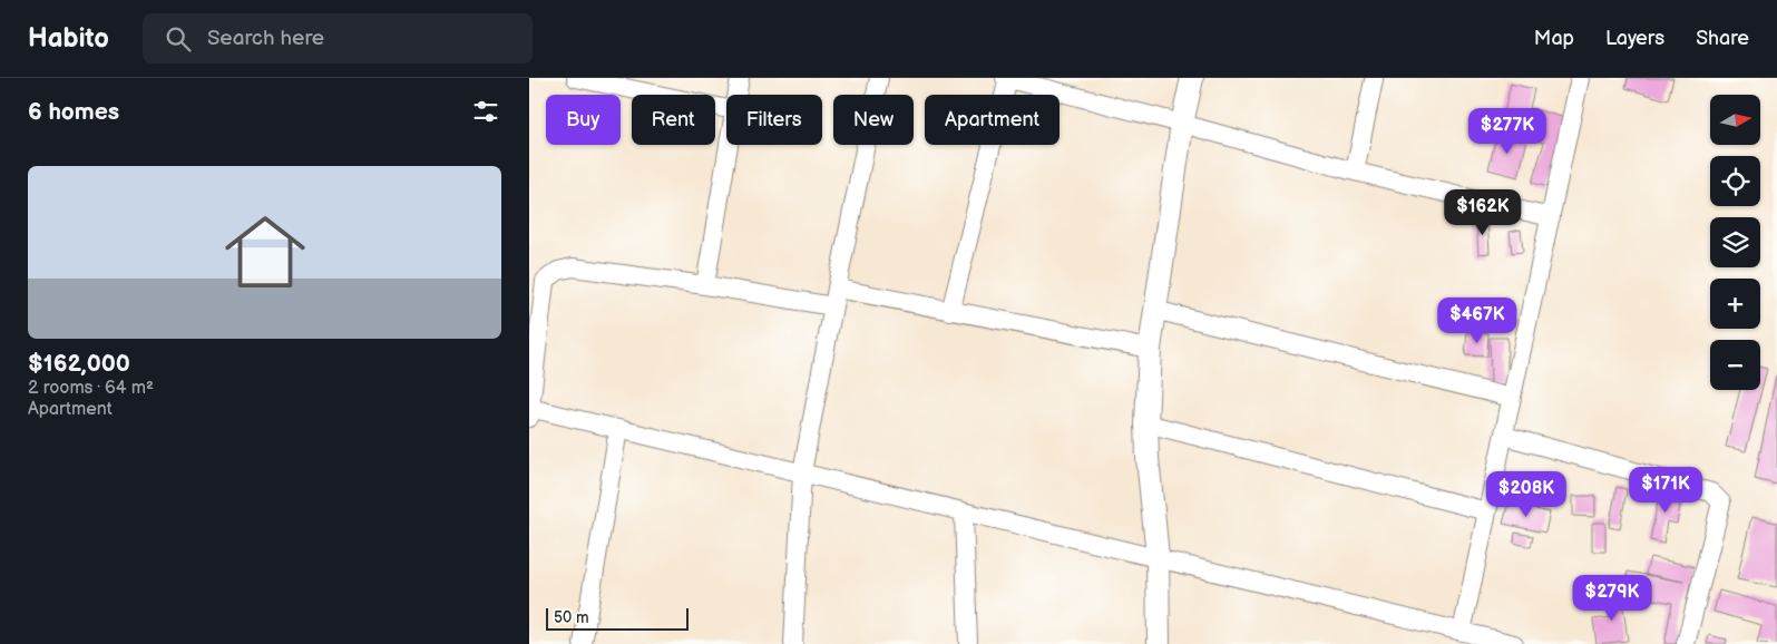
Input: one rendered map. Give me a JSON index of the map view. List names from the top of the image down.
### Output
{
  "scale_bar": "50 m",
  "north": "right",
  "page": {
    "header": "Habito",
    "search": "Search here",
    "nav": ["Map", "Layers", "Share"],
    "heading": "6 homes",
    "map_buttons": ["+", "−"],
    "chip": [
      "Buy",
      "Rent",
      "Filters",
      "New",
      "Apartment"
    ],
    "price": [
      "$277K",
      "$162K",
      "$467K",
      "$171K",
      "$208K",
      "$279K"
    ],
    "list": [
      {
        "name": "$162,000",
        "note": "2 rooms · 64 m² · Apartment"
      }
    ],
    "scale": "50 m"
  }
}
